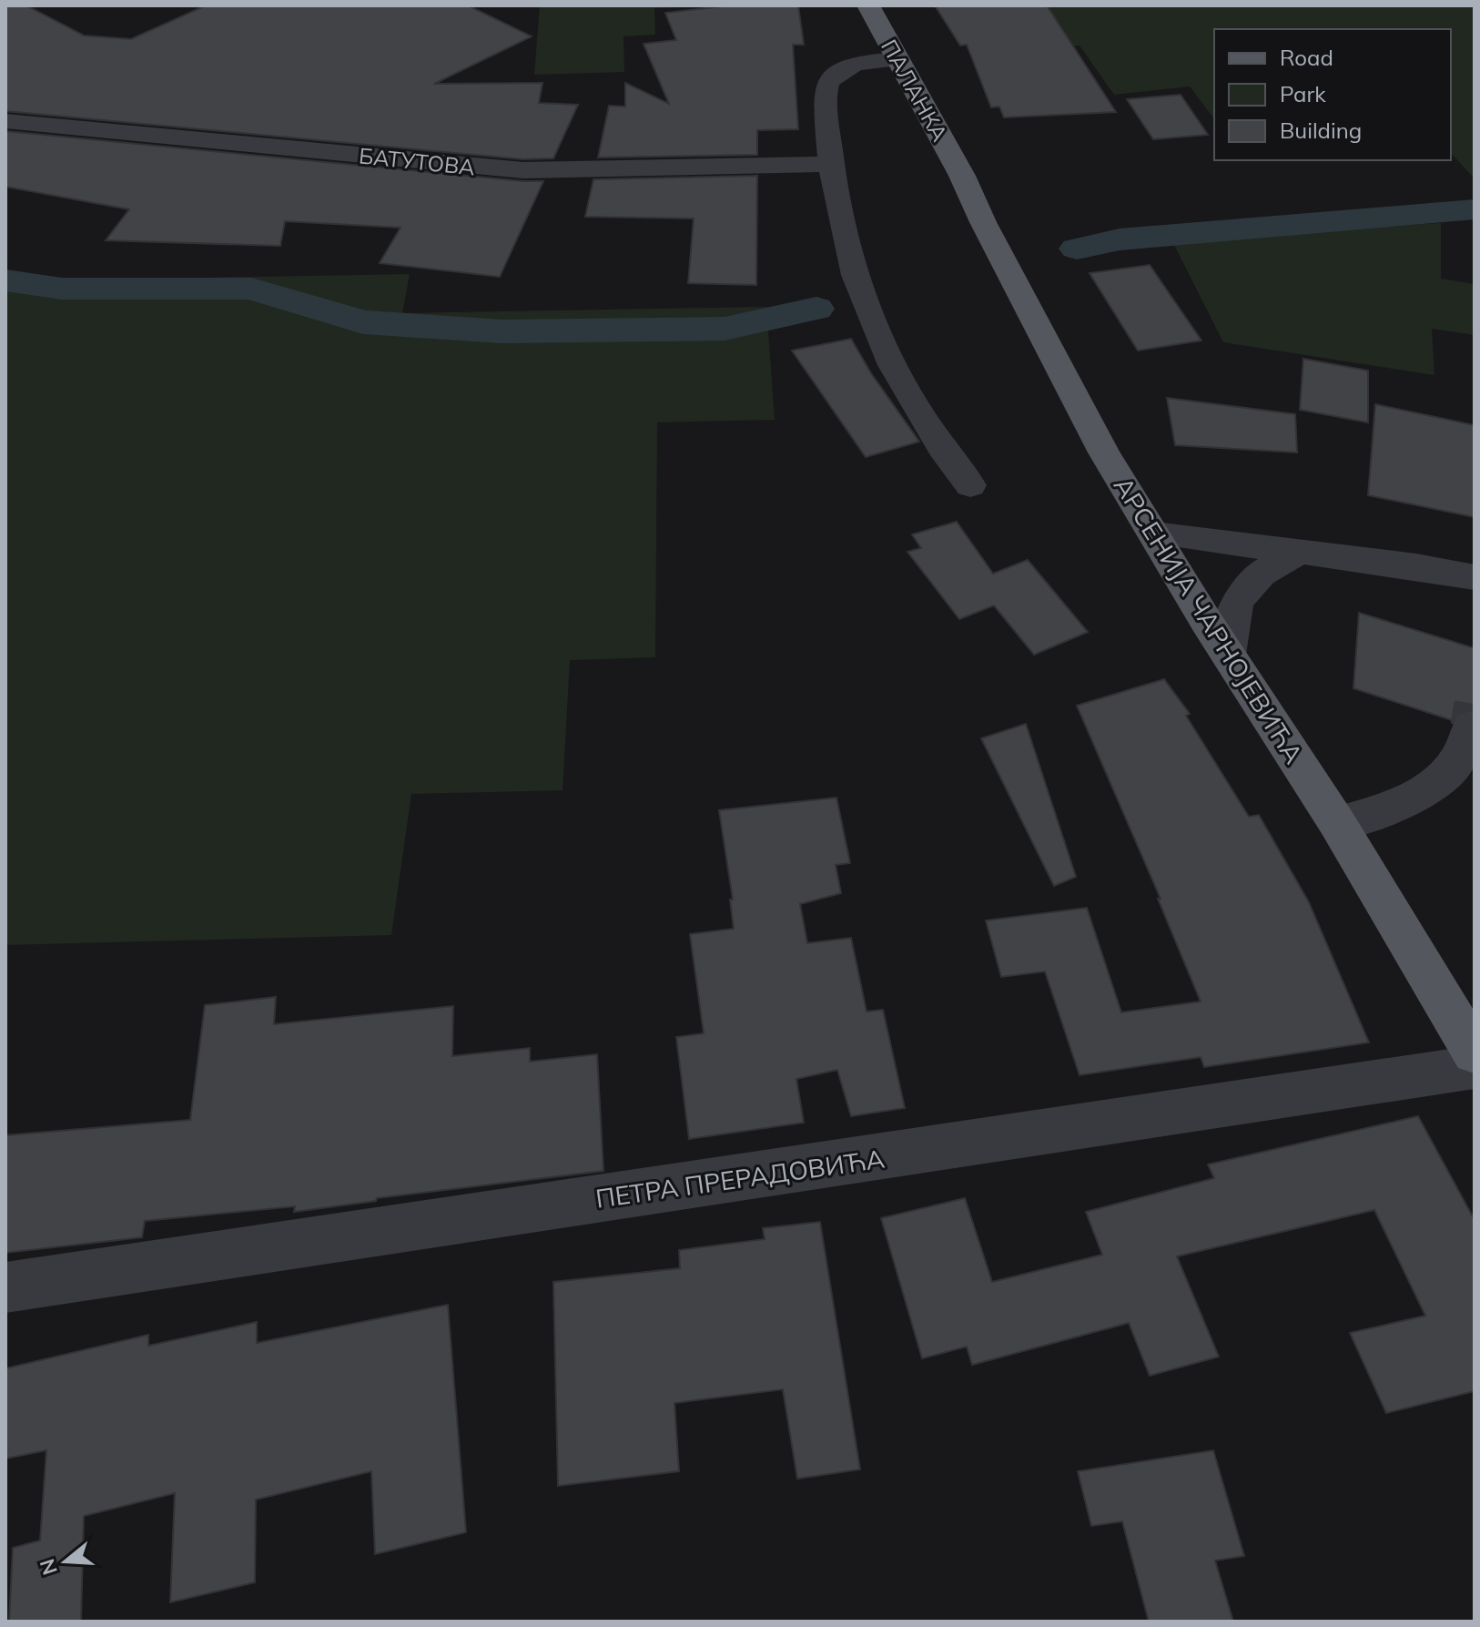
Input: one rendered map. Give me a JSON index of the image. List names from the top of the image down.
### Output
{
  "streets": {
    "main road": ["ПАЛАНКА", "АРСЕНИЈА ЧАРНОЈЕВИЋА"],
    "street": ["БАТУТОВА", "ПЕТРА ПРЕРАДОВИЋА"]
  },
  "crossings": [
    ["ПАЛАНКА", "АРСЕНИЈА ЧАРНОЈЕВИЋА"]
  ],
  "legend": ["Road", "Park", "Building"],
  "north": "left"
}
